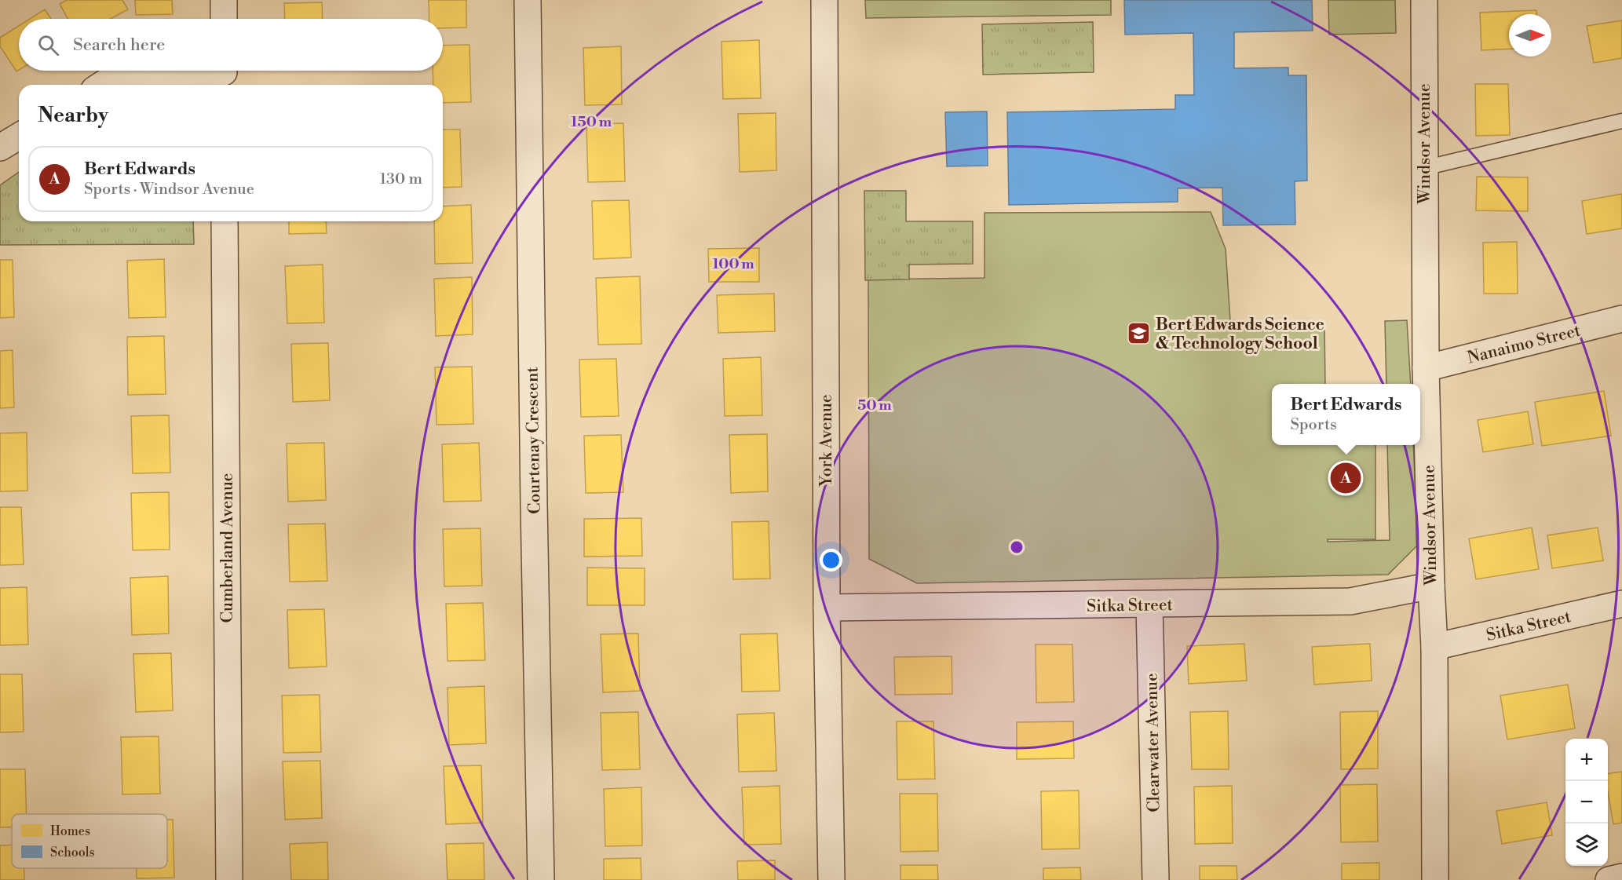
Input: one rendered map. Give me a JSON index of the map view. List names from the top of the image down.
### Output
{
  "streets": {
    "street": [
      "Windsor Avenue",
      "Nanaimo Street",
      "Courtenay Crescent",
      "York Avenue",
      "Cumberland Avenue",
      "Sitka Street",
      "Clearwater Avenue"
    ]
  },
  "crossings": [
    ["Windsor Avenue", "Nanaimo Street"],
    ["Windsor Avenue", "Sitka Street"],
    ["York Avenue", "Sitka Street"],
    ["Sitka Street", "Clearwater Avenue"]
  ],
  "places": {
    "school or university": ["Bert Edwards Science & Technology School"]
  },
  "legend": ["Homes", "Schools"],
  "north": "right",
  "page": {
    "search": "Search here",
    "heading": "Nearby",
    "list": [
      {
        "mark": "A",
        "name": "Bert Edwards",
        "note": "Sports · Windsor Avenue",
        "value": "130 m"
      }
    ],
    "popup": ["Bert Edwards", "Sports"],
    "pins": "A",
    "map_buttons": ["+", "−"]
  },
  "rings": ["150 m", "100 m", "50 m"]
}
